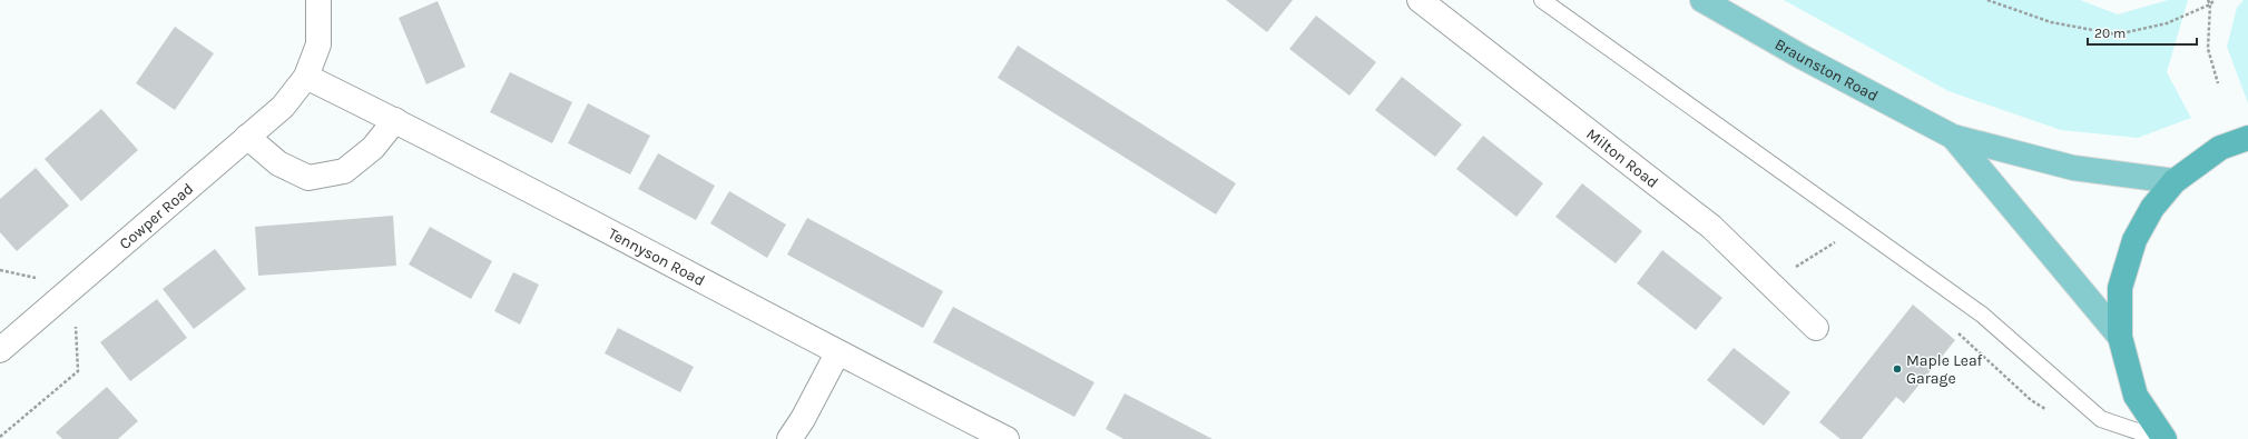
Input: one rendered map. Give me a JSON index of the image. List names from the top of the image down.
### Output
{
  "streets": {
    "main road": ["Braunston Road"],
    "street": ["Milton Road", "Cowper Road", "Tennyson Road"]
  },
  "crossings": [
    ["Cowper Road", "Tennyson Road"]
  ],
  "places": ["Maple Leaf Garage"],
  "scale_bar": "20 m"
}
